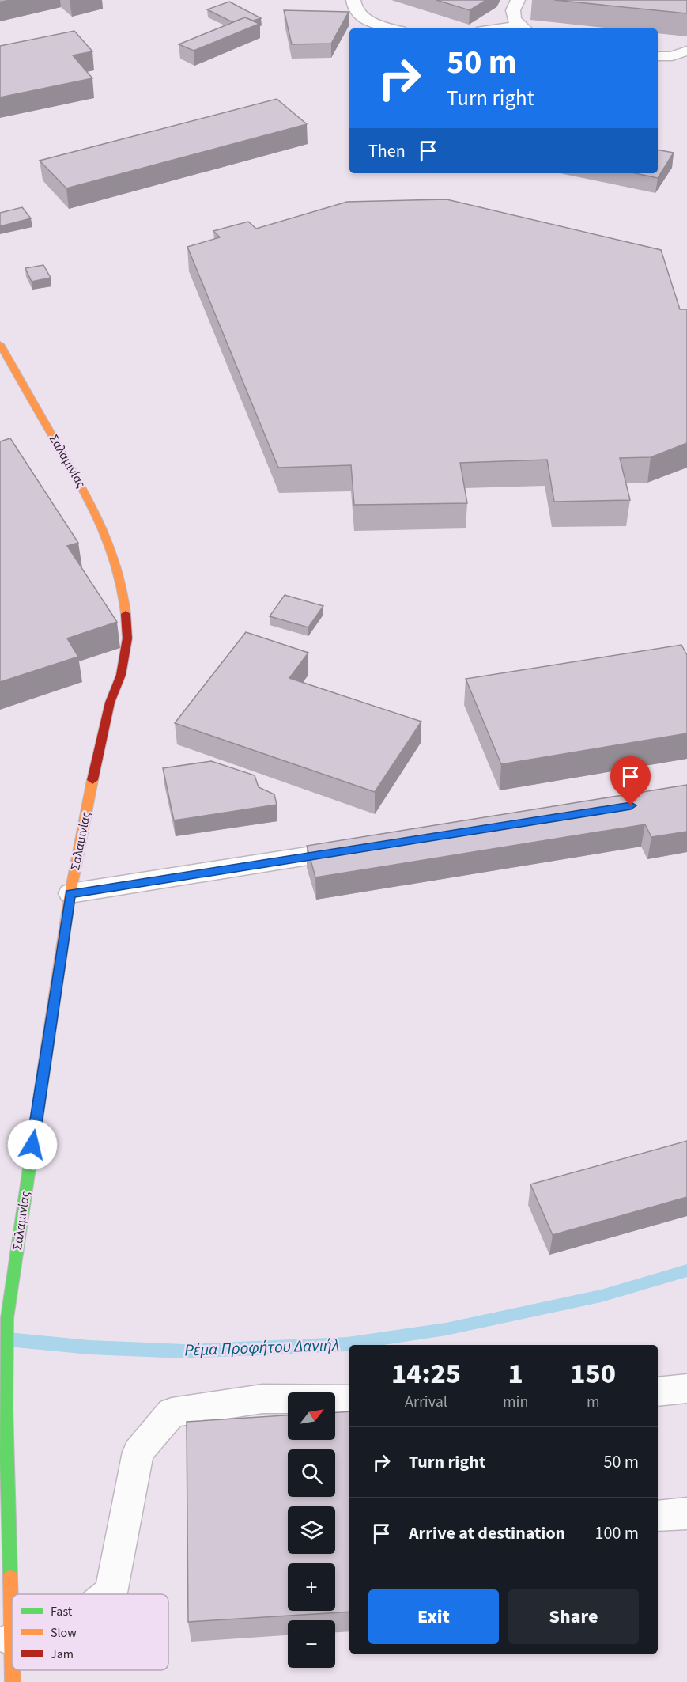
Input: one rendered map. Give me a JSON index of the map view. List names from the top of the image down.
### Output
{
  "streets": {
    "street": ["Σαλαμινίας"]
  },
  "water": ["Ρέμα Προφήτου Δανιήλ"],
  "legend": ["Fast", "Slow", "Jam"],
  "north": "top right",
  "page": {
    "turn": ["50 m", "Turn right"],
    "then": "Then",
    "eta": [
      "14:25",
      "Arrival",
      "1",
      "min",
      "150",
      "m"
    ],
    "map_buttons": ["+", "−"],
    "list": [
      {
        "name": "Turn right",
        "value": "50 m"
      },
      {
        "name": "Arrive at destination",
        "value": "100 m"
      }
    ],
    "buttons": ["Exit", "Share"]
  }
}
